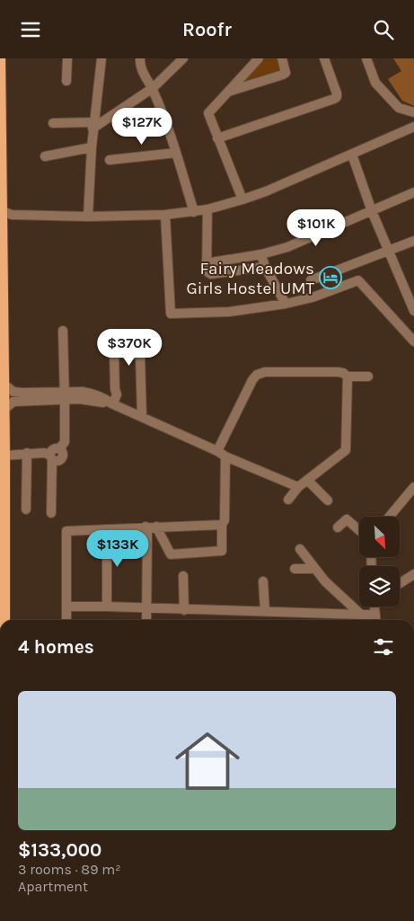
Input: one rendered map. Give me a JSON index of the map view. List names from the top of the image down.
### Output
{
  "places": {
    "hotel": ["Fairy Meadows Girls Hostel UMT"]
  },
  "north": "bottom right",
  "page": {
    "header": "Roofr",
    "price": [
      "$127K",
      "$101K",
      "$370K",
      "$133K"
    ],
    "heading": "4 homes",
    "list": [
      {
        "name": "$133,000",
        "note": "3 rooms · 89 m² · Apartment"
      }
    ]
  }
}
